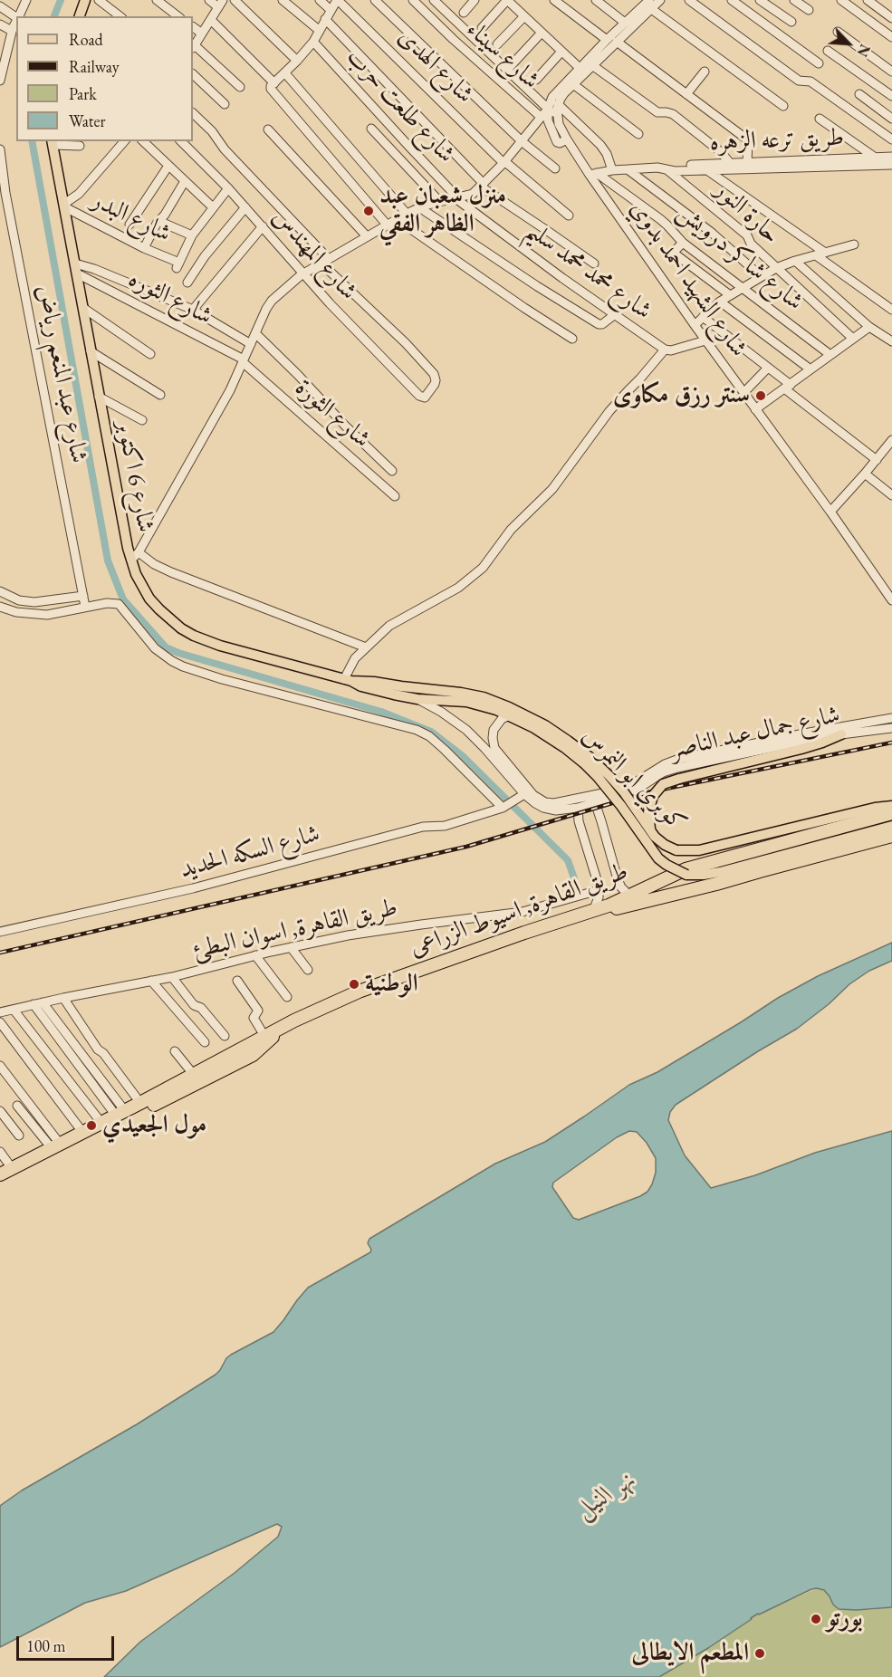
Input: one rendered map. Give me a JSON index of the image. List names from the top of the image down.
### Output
{
  "streets": {
    "highway": ["طريق القاهرة, اسيوط الزراعى"],
    "main road": ["شارع 6 اكتوبر", "كوبري ابو النمرس"],
    "street": [
      "شارع سيناء",
      "شارع الهدى",
      "شارع طلعت حرب",
      "طريق ترعه الزهره",
      "حارة النور",
      "شارع البدر",
      "شارع المهندس",
      "شارع شاكر درويش",
      "شارع محمد محمد سليم",
      "شارع الشهيد احمد بدوي",
      "شارع الثوره",
      "شارع عبد المنعم رياض",
      "شارع الثورة",
      "شارع جمال عبد الناصر",
      "شارع السكه الحديد",
      "طريق القاهرة, اسوان البطئ"
    ]
  },
  "crossings": [
    ["شارع سيناء", "شارع الشهيد احمد بدوي"],
    ["شارع طلعت حرب", "شارع محمد محمد سليم"],
    ["طريق ترعه الزهره", "حارة النور"],
    ["طريق ترعه الزهره", "شارع شاكر درويش"],
    ["طريق ترعه الزهره", "شارع الشهيد احمد بدوي"],
    ["شارع البدر", "شارع 6 اكتوبر"],
    ["شارع شاكر درويش", "شارع الشهيد احمد بدوي"],
    ["شارع محمد محمد سليم", "شارع الشهيد احمد بدوي"],
    ["شارع الثوره", "شارع الثورة"],
    ["شارع الثوره", "شارع 6 اكتوبر"],
    ["شارع 6 اكتوبر", "كوبري ابو النمرس"],
    ["شارع جمال عبد الناصر", "كوبري ابو النمرس"],
    ["شارع جمال عبد الناصر", "شارع السكه الحديد"]
  ],
  "water": ["نهر النيل"],
  "places": [
    "منزل شعبان عبد الظاهر الفقي",
    "سنتر رزق مكاوى",
    "الوطنية",
    "مول الجعيدي",
    "بورتو",
    "المطعم الايطالى"
  ],
  "legend": [
    "Road",
    "Railway",
    "Park",
    "Water"
  ],
  "scale_bar": "100 m",
  "north": "bottom right"
}
